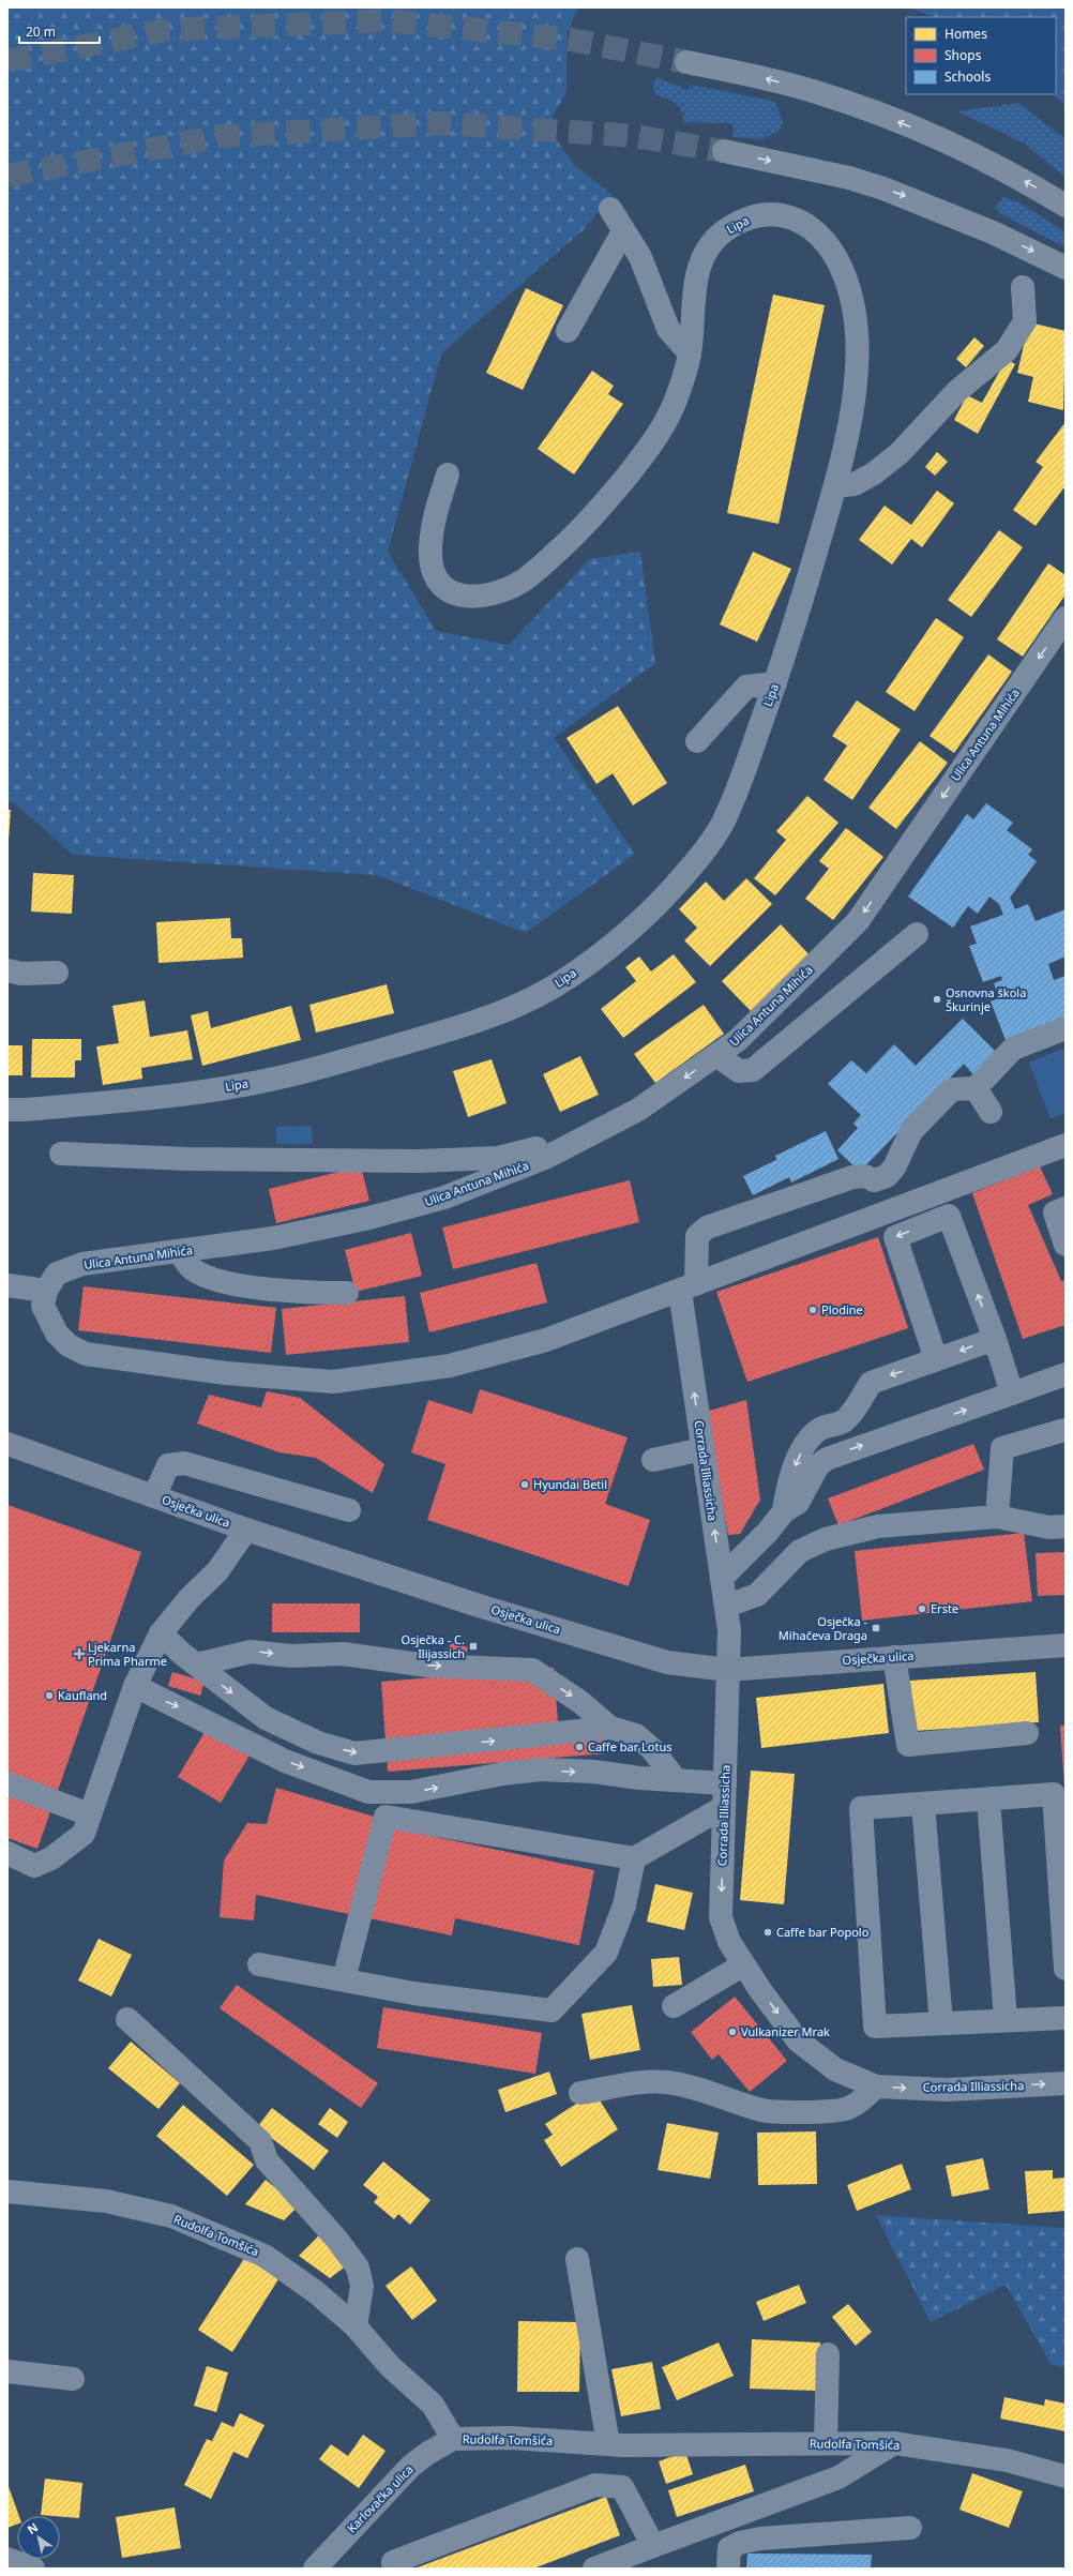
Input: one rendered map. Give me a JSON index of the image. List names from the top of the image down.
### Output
{
  "streets": {
    "main road": ["Osječka ulica"],
    "street": [
      "Lipa",
      "Ulica Antuna Mihića",
      "Corrada Illiassicha",
      "Rudolfa Tomšića",
      "Karlovačka ulica"
    ]
  },
  "crossings": [
    ["Corrada Illiassicha", "Osječka ulica"],
    ["Rudolfa Tomšića", "Karlovačka ulica"]
  ],
  "places": {
    "other": [
      "Osnovna škola Škurinje",
      "Plodine",
      "Hyundai Betil",
      "Erste",
      "Kaufland",
      "Caffe bar Lotus",
      "Caffe bar Popolo",
      "Vulkanizer Mrak"
    ],
    "transit": ["Osječka - Mihačeva Draga", "Osječka - C. Ilijassich"],
    "health": ["Ljekarna Prima Pharme"]
  },
  "legend": ["Homes", "Shops", "Schools"],
  "scale_bar": "20 m",
  "north": "top left"
}
